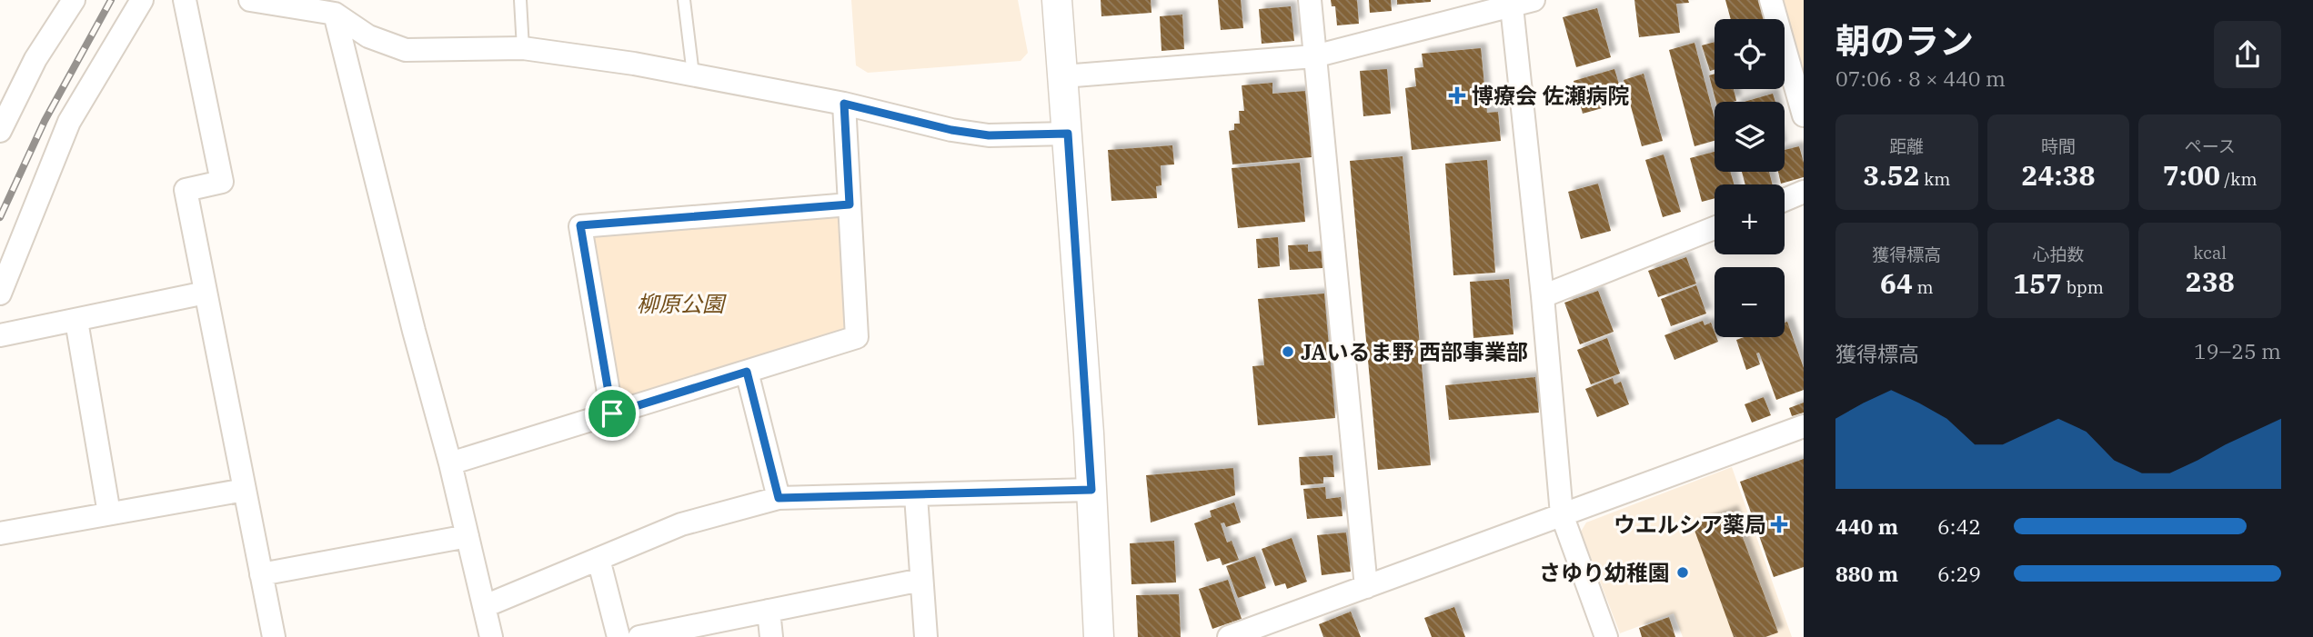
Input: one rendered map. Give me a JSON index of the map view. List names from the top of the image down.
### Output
{
  "parks": ["柳原公園"],
  "places": {
    "health": ["博療会 佐瀬病院", "ウエルシア薬局"],
    "other": ["JAいるま野 西部事業部", "さゆり幼稚園"]
  },
  "page": {
    "heading": ["朝のラン", "07:06 · 8 × 440 m"],
    "map_buttons": ["+", "−"],
    "stats": [
      ["距離", "3.52 km"],
      ["時間", "24:38"],
      ["ペース", "7:00 /km"],
      ["獲得標高", "64 m"],
      ["心拍数", "157 bpm"],
      ["kcal", "238"]
    ],
    "chart": ["獲得標高", "19–25 m"],
    "list": [
      {
        "name": "440 m",
        "note": "6:42"
      },
      {
        "name": "880 m",
        "note": "6:29"
      }
    ]
  }
}
